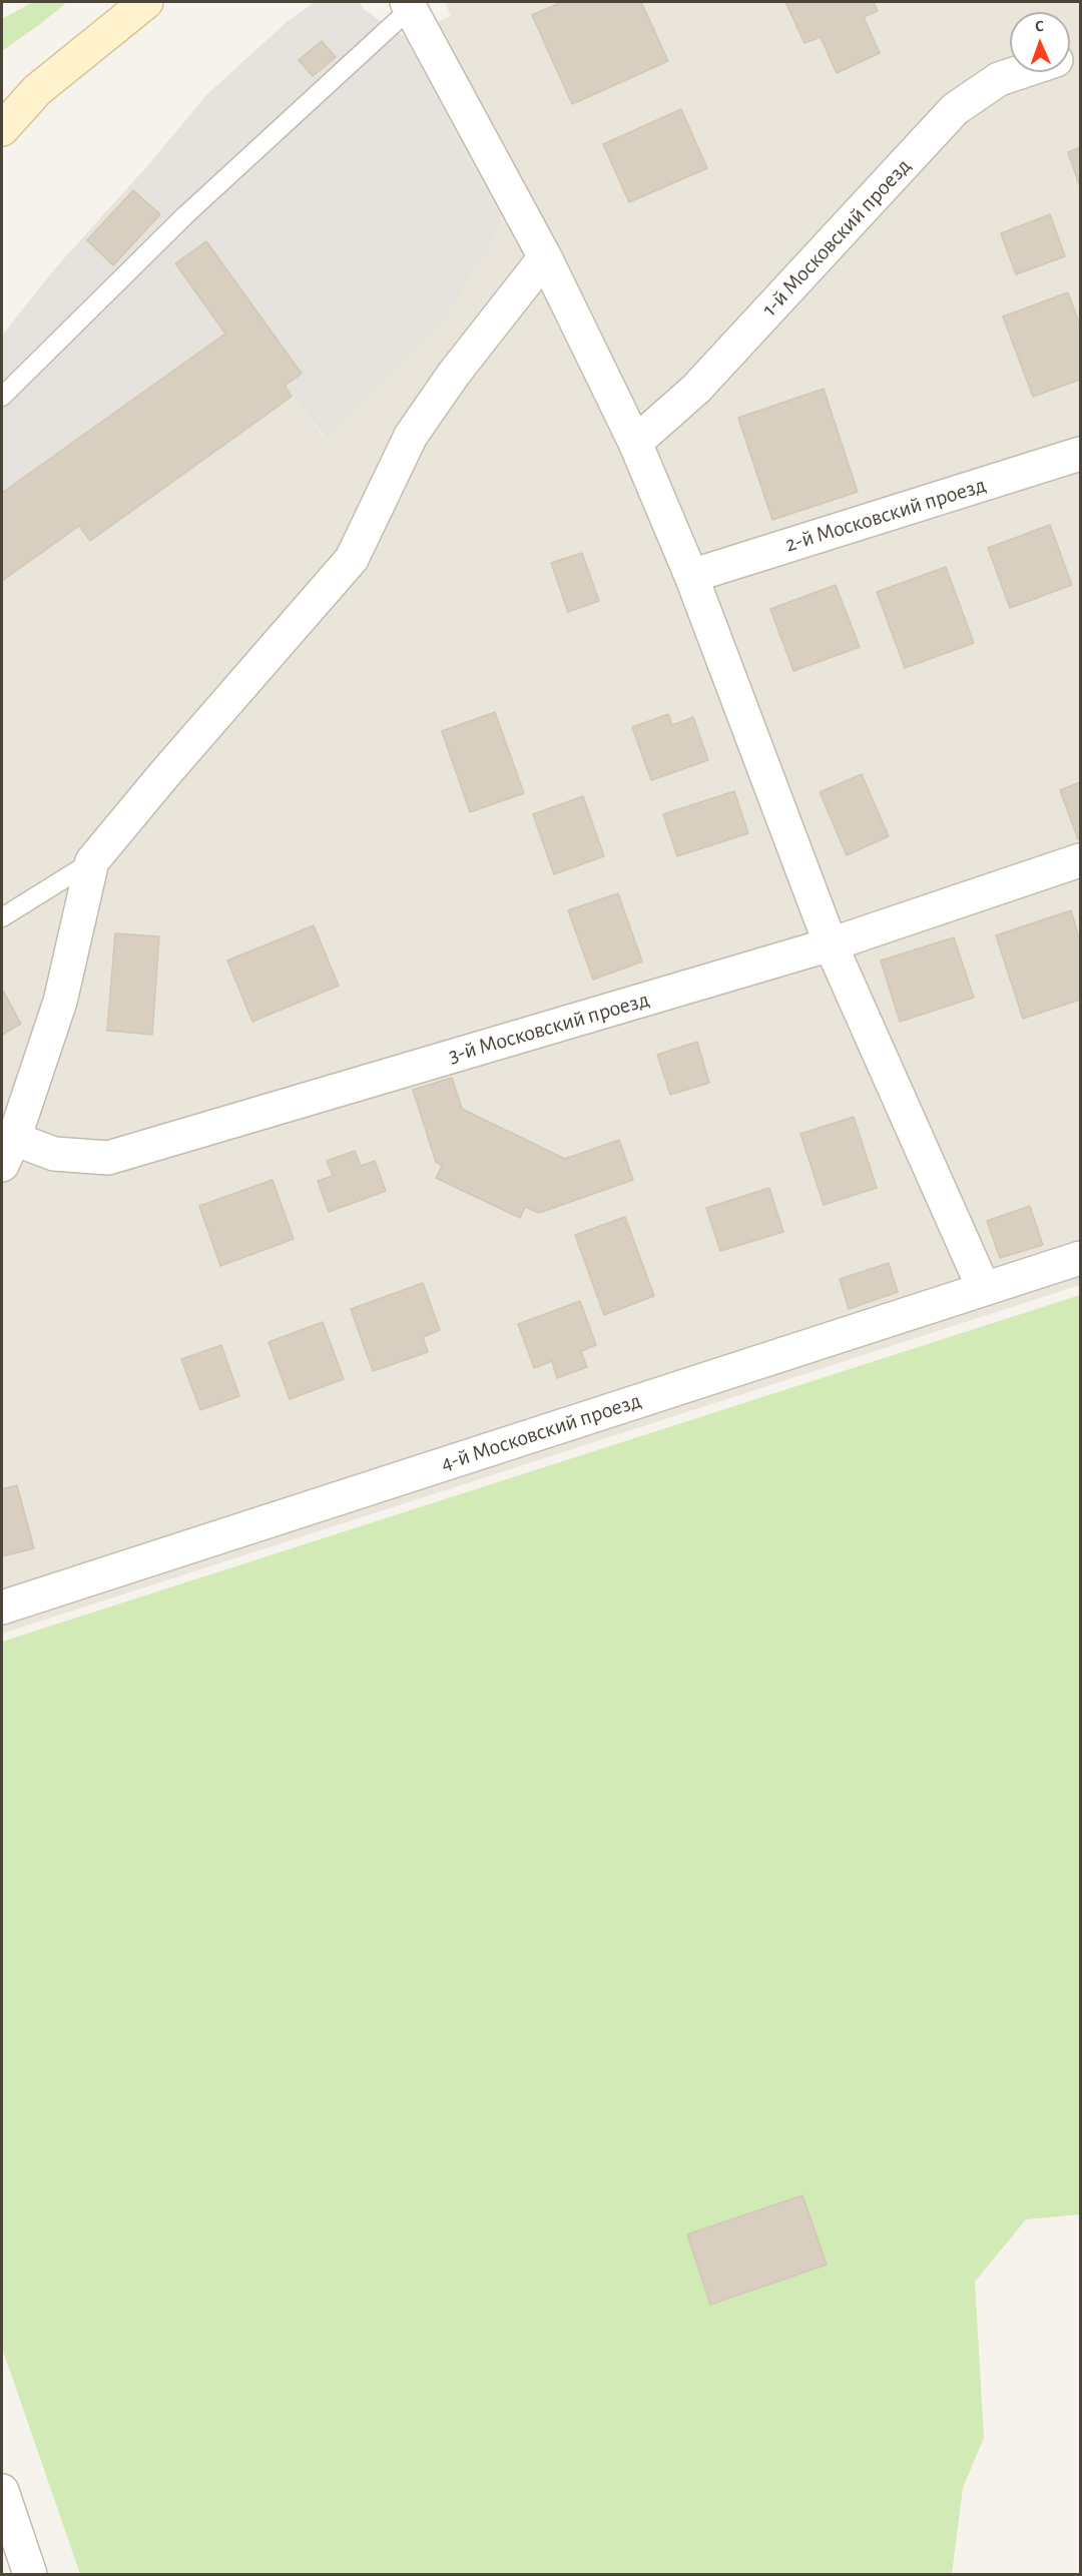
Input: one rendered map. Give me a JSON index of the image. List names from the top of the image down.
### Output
{
  "streets": {
    "street": [
      "1-й Московский проезд",
      "2-й Московский проезд",
      "3-й Московский проезд",
      "4-й Московский проезд"
    ]
  },
  "north": "top"
}
